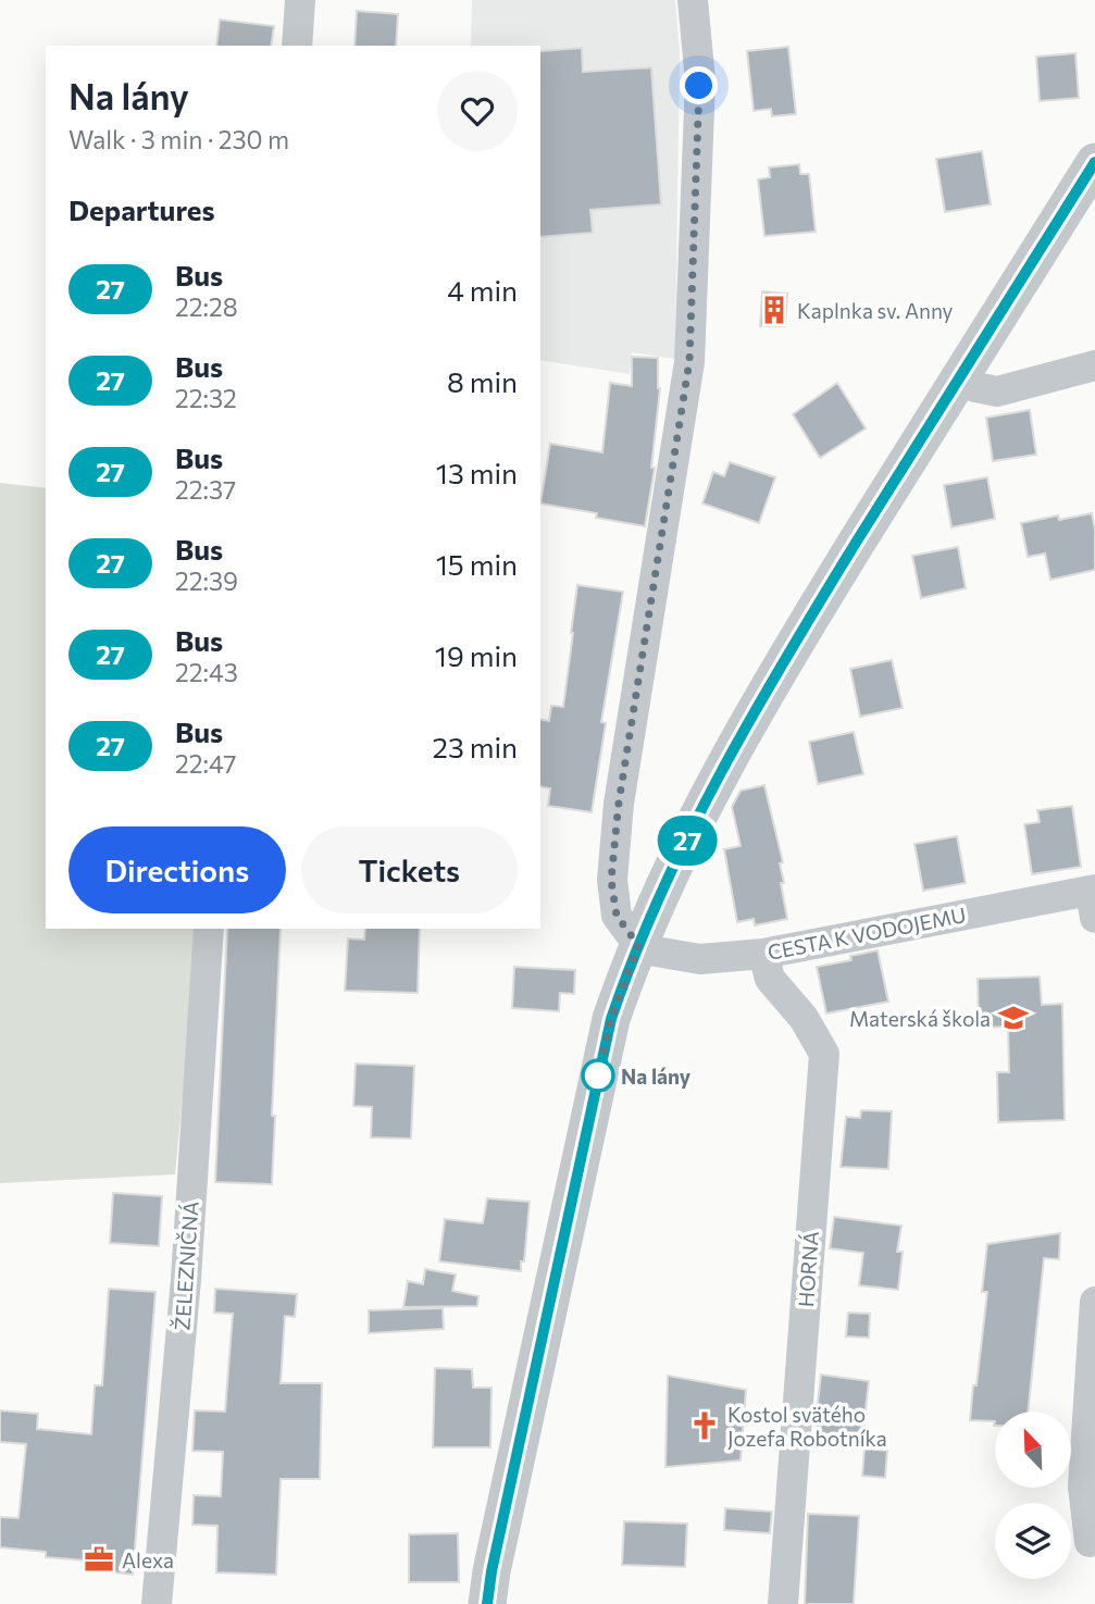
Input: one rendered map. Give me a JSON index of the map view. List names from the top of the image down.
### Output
{
  "streets": {
    "street": ["CESTA K VODOJEMU", "ŽELEZNIČNÁ", "HORNÁ"]
  },
  "crossings": [
    ["CESTA K VODOJEMU", "HORNÁ"]
  ],
  "places": {
    "building": ["Kaplnka sv. Anny"],
    "school or university": ["Materská škola"],
    "other": ["Na lány"],
    "church": ["Kostol svätého Jozefa Robotníka"],
    "office": ["Alexa"]
  },
  "lines": ["bus line 27"],
  "north": "top left",
  "page": {
    "on_map": "27",
    "heading": [
      ["Na lány", "Walk · 3 min · 230 m"],
      "Departures"
    ],
    "list": [
      {
        "mark": "27",
        "name": "Bus",
        "note": "22:28",
        "value": "4 min"
      },
      {
        "mark": "27",
        "name": "Bus",
        "note": "22:32",
        "value": "8 min"
      },
      {
        "mark": "27",
        "name": "Bus",
        "note": "22:37",
        "value": "13 min"
      },
      {
        "mark": "27",
        "name": "Bus",
        "note": "22:39",
        "value": "15 min"
      },
      {
        "mark": "27",
        "name": "Bus",
        "note": "22:43",
        "value": "19 min"
      },
      {
        "mark": "27",
        "name": "Bus",
        "note": "22:47",
        "value": "23 min"
      }
    ],
    "buttons": ["Directions", "Tickets"]
  }
}
